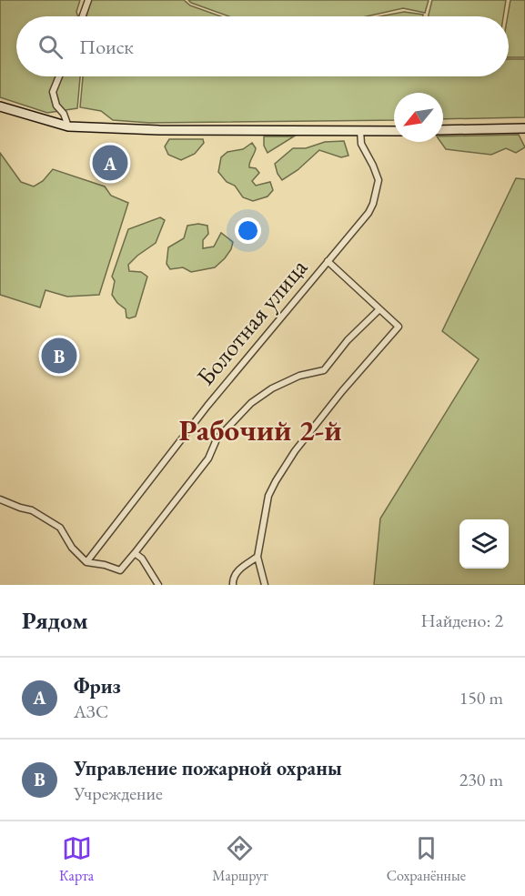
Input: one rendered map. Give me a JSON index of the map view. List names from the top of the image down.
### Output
{
  "streets": {
    "street": ["Болотная улица"]
  },
  "districts": ["Рабочий 2‑й"],
  "north": "bottom left",
  "page": {
    "search": "Поиск",
    "pins": ["A", "B"],
    "heading": ["Рядом", "Найдено: 2"],
    "list": [
      {
        "mark": "A",
        "name": "Фриз",
        "note": "АЗС",
        "value": "150 m"
      },
      {
        "mark": "B",
        "name": "Управление пожарной охраны",
        "note": "Учреждение",
        "value": "230 m"
      }
    ],
    "nav": ["Карта", "Маршрут", "Сохранённые"]
  }
}
